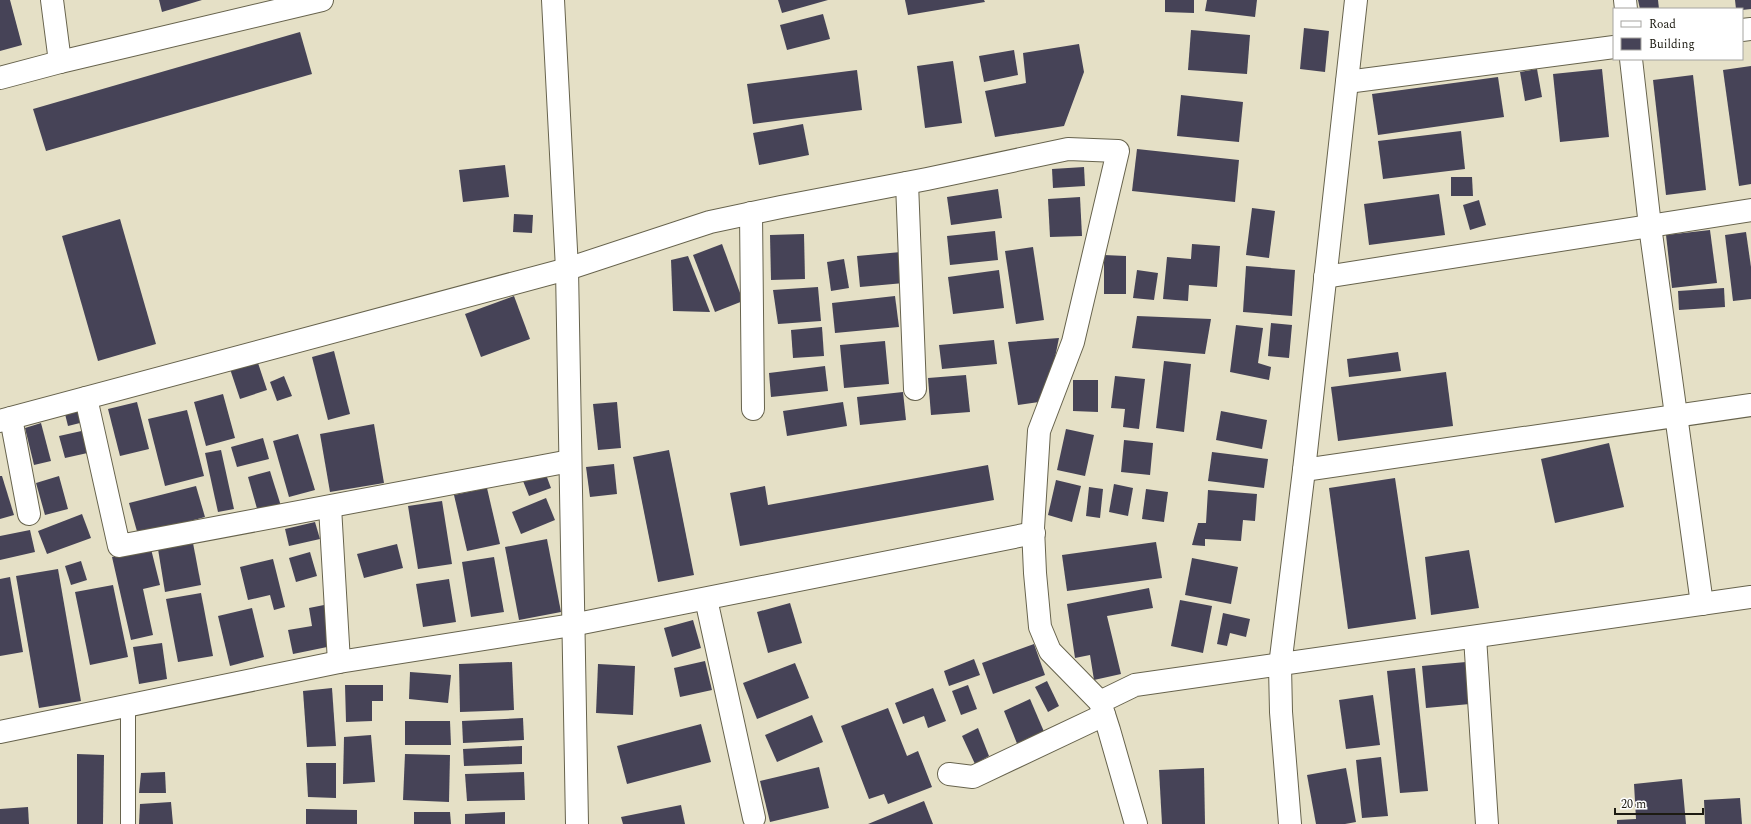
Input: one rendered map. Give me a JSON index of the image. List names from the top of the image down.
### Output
{
  "legend": ["Road", "Building"],
  "scale_bar": "20 m"
}
